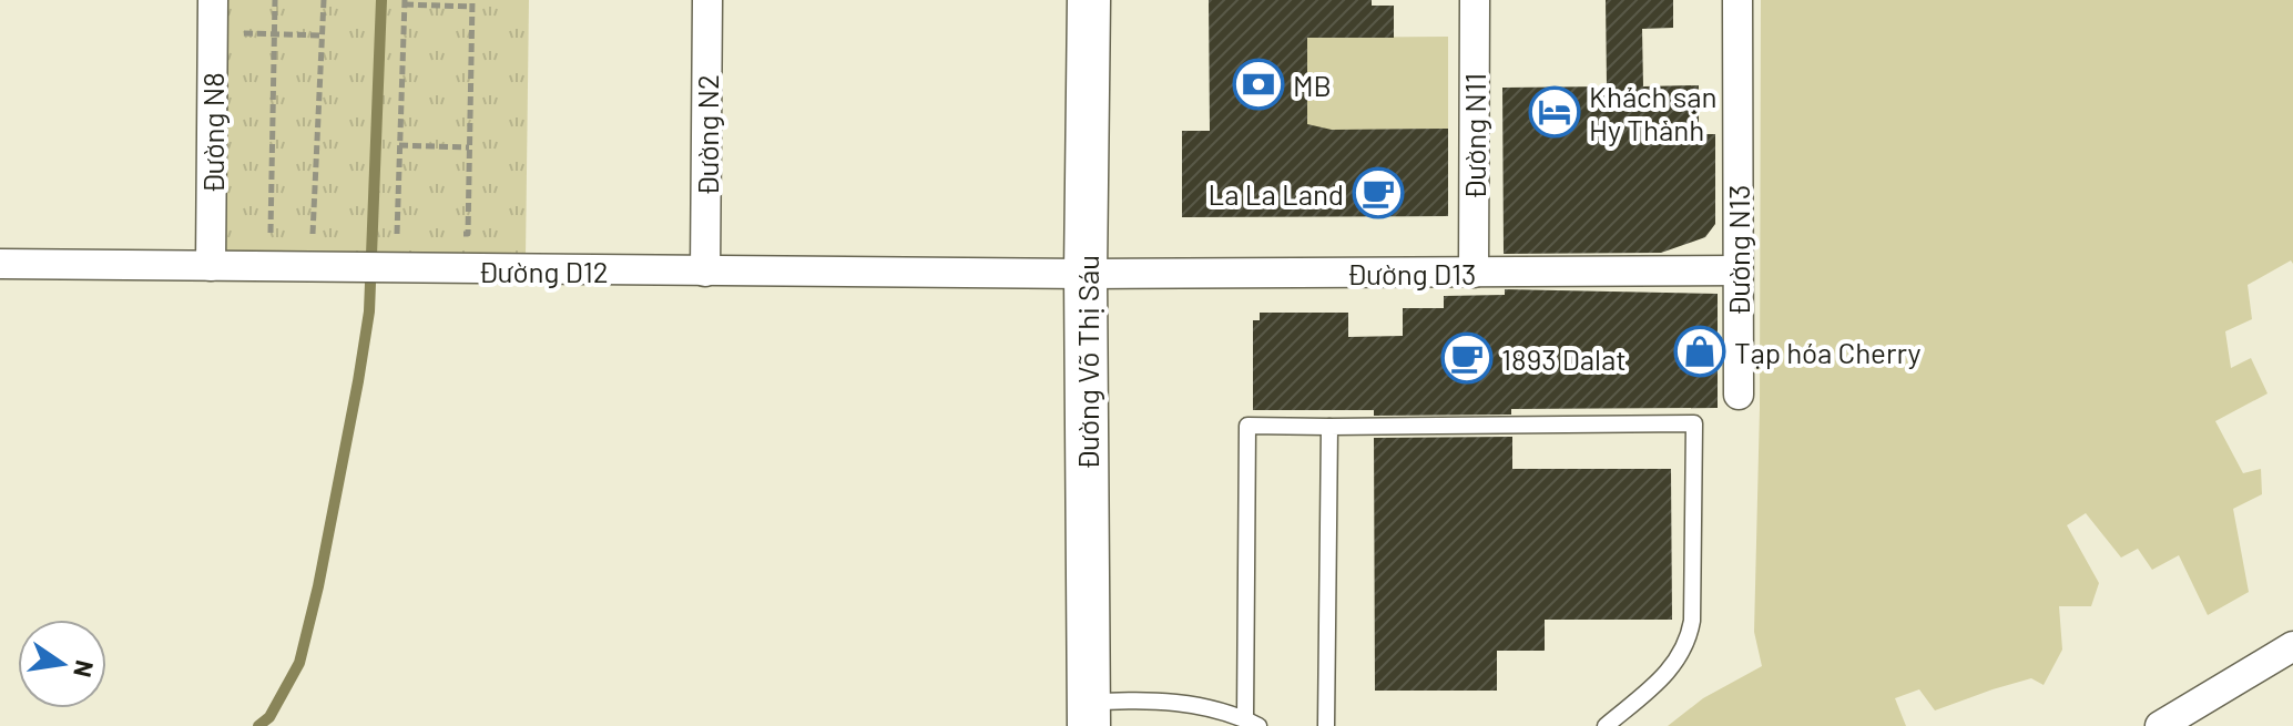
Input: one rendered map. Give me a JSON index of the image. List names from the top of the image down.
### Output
{
  "streets": {
    "main road": ["Đường Võ Thị Sáu"],
    "street": [
      "Đường N8",
      "Đường N2",
      "Đường N11",
      "Đường N13",
      "Đường D12",
      "Đường D13"
    ]
  },
  "crossings": [
    ["Đường N8", "Đường D12"],
    ["Đường N2", "Đường D12"],
    ["Đường N11", "Đường D13"],
    ["Đường N13", "Đường D13"],
    ["Đường D12", "Đường D13"],
    ["Đường D12", "Đường Võ Thị Sáu"],
    ["Đường D13", "Đường Võ Thị Sáu"]
  ],
  "places": {
    "bank": ["MB"],
    "hotel": ["Khách sạn Hy Thành"],
    "cafe": ["La La Land", "1893 Dalat"],
    "shop": ["Tạp hóa Cherry"]
  },
  "north": "right"
}
